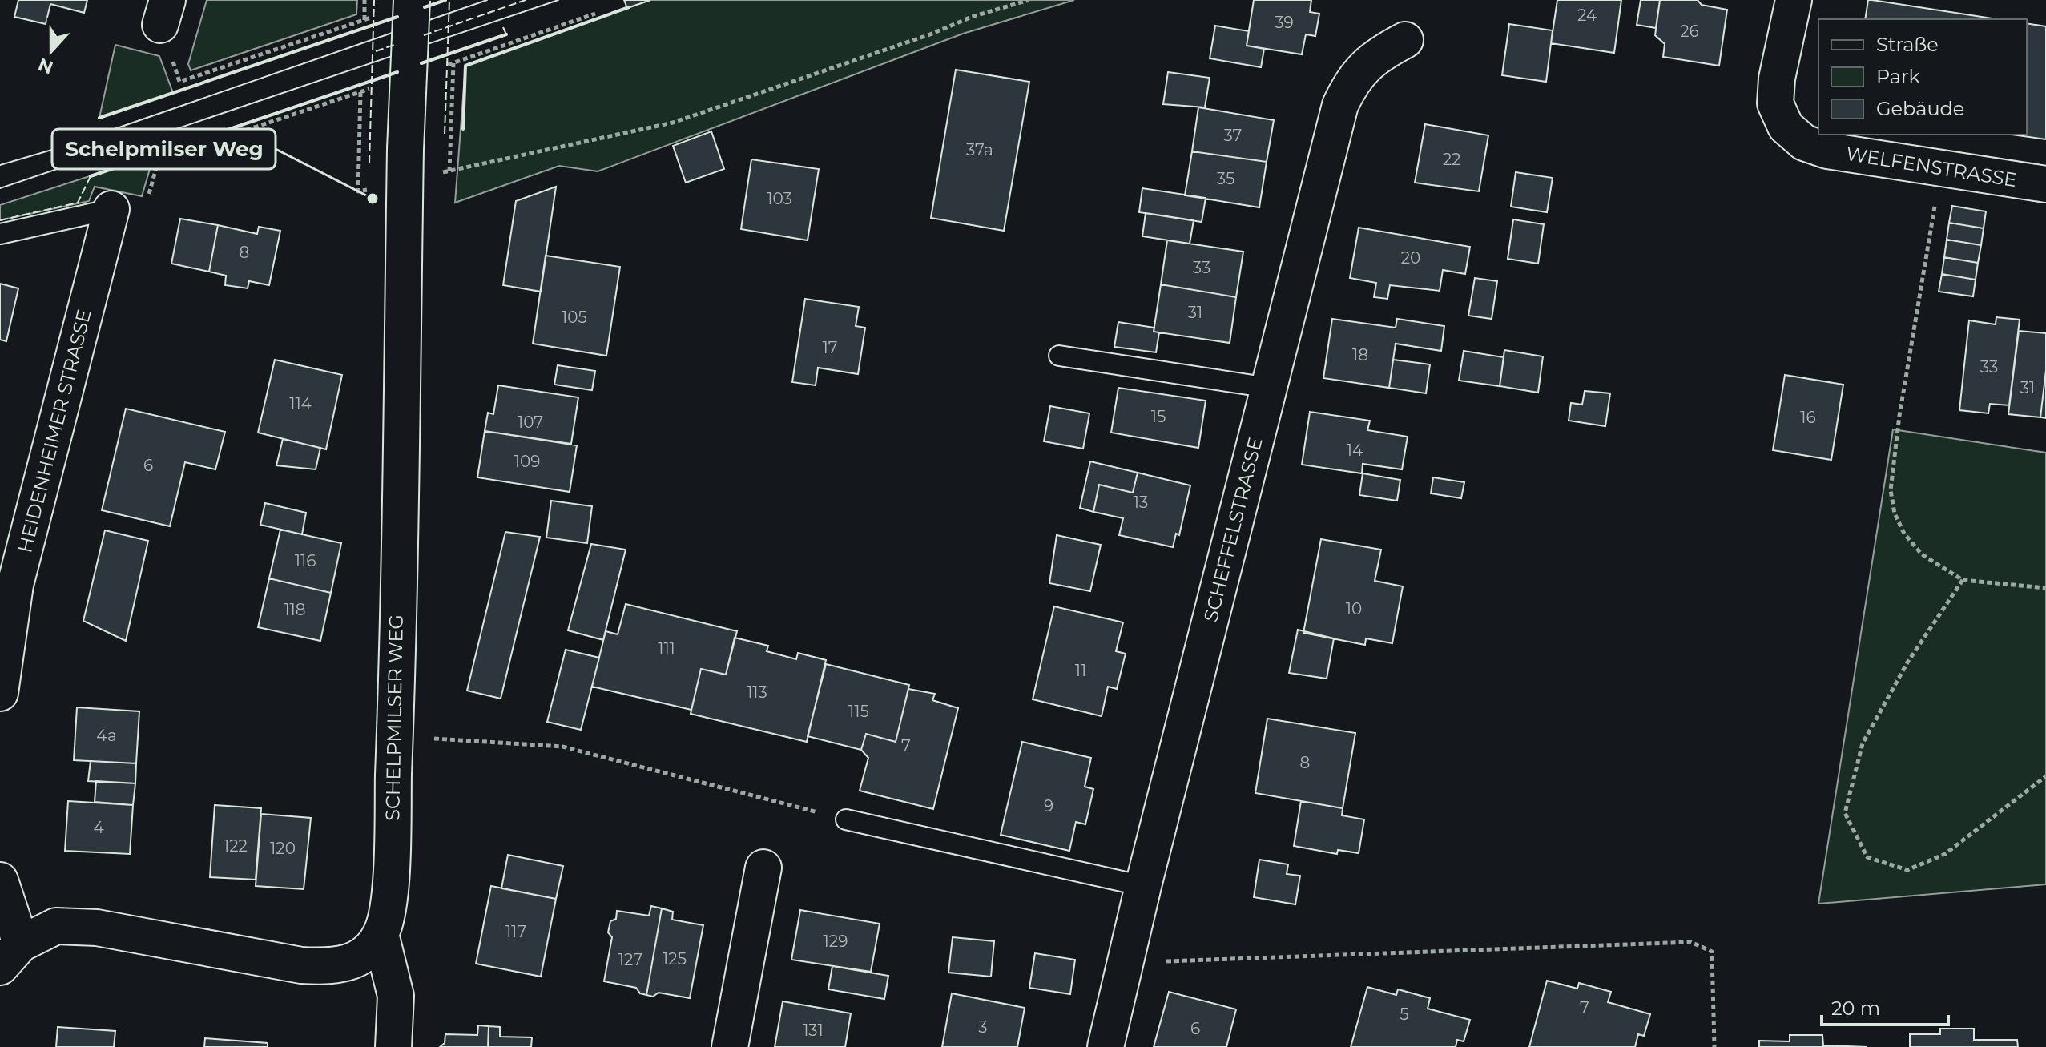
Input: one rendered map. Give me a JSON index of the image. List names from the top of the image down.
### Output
{
  "streets": {
    "street": [
      "WELFENSTRASSE",
      "HEIDENHEIMER STRASSE",
      "SCHEFFELSTRASSE",
      "SCHELPMILSER WEG"
    ]
  },
  "places": ["Schelpmilser Weg"],
  "house_numbers": [
    "24",
    "39",
    "26",
    "37",
    "37a",
    "22",
    "35",
    "103",
    "8",
    "20",
    "33",
    "31",
    "105",
    "17",
    "18",
    "33",
    "31",
    "114",
    "15",
    "16",
    "107",
    "14",
    "109",
    "6",
    "13",
    "116",
    "10",
    "118",
    "111",
    "11",
    "113",
    "115",
    "4a",
    "7",
    "8",
    "9",
    "4",
    "122",
    "120",
    "117",
    "129",
    "125",
    "127",
    "7",
    "5",
    "3",
    "6",
    "131"
  ],
  "legend": ["Straße", "Park", "Gebäude"],
  "scale_bar": "20 m",
  "north": "bottom"
}
